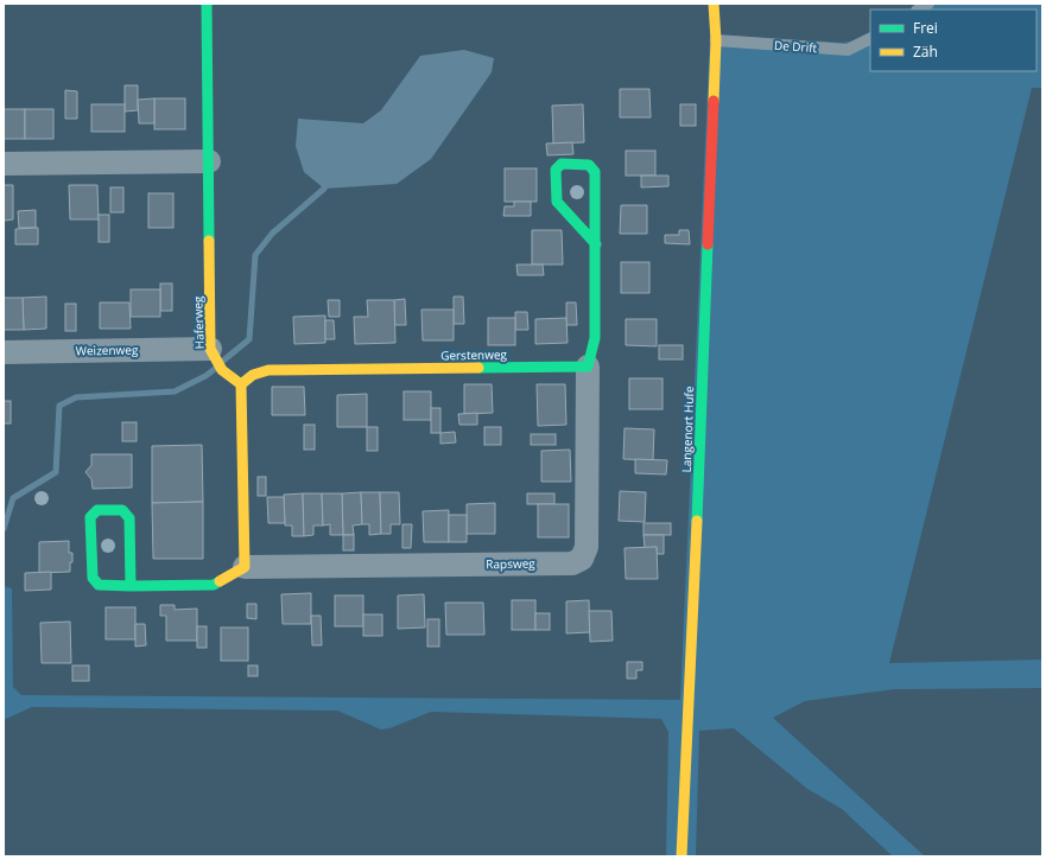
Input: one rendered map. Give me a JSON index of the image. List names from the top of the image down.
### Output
{
  "streets": {
    "street": [
      "Haferweg",
      "Weizenweg",
      "Gerstenweg",
      "Langenort Hufe",
      "Rapsweg"
    ],
    "lane": ["De Drift"]
  },
  "crossings": [
    ["De Drift", "Langenort Hufe"],
    ["Haferweg", "Weizenweg"],
    ["Haferweg", "Gerstenweg"],
    ["Gerstenweg", "Rapsweg"]
  ],
  "legend": ["Frei", "Zäh"]
}
